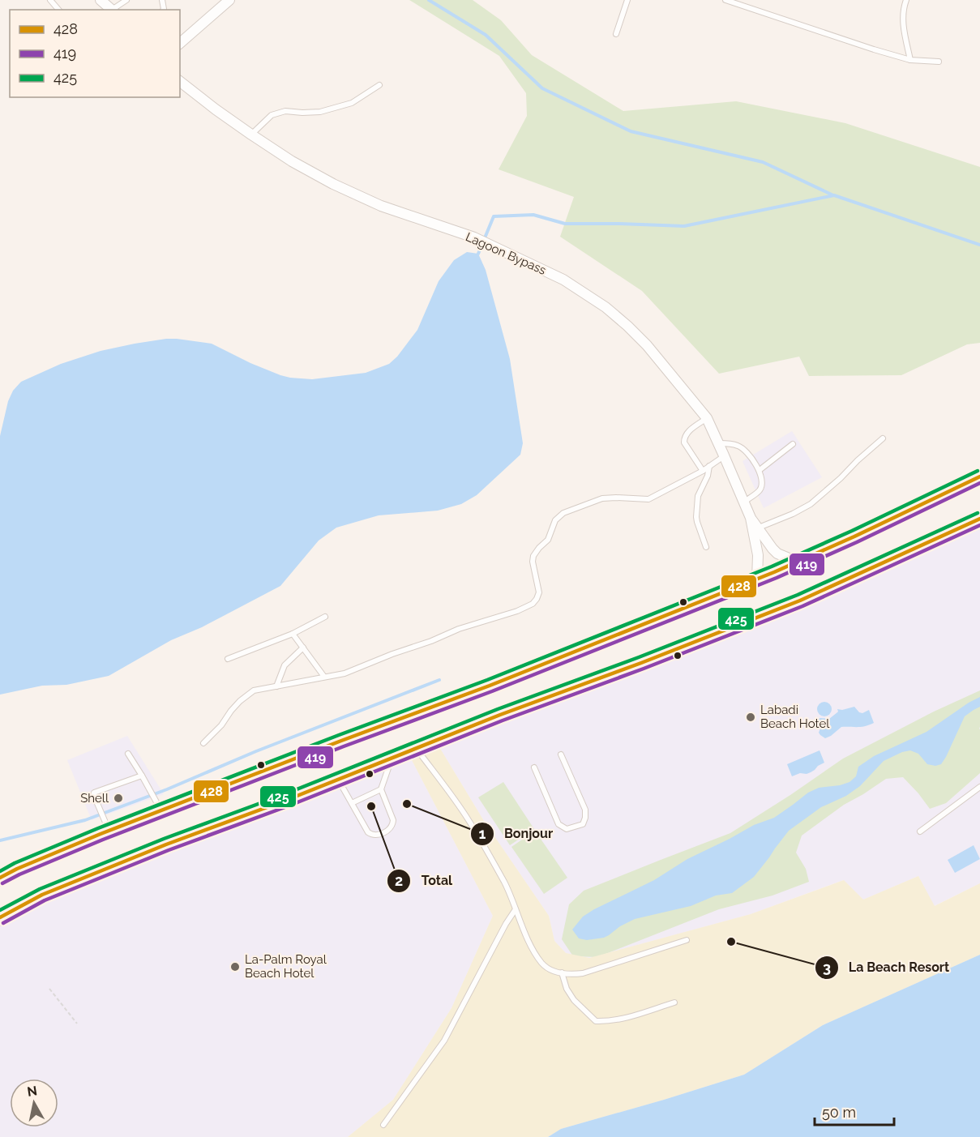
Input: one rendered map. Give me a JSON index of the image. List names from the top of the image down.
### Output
{
  "streets": {
    "street": ["Lagoon Bypass"]
  },
  "places": [
    "Labadi Beach Hotel",
    "Shell",
    "Bonjour",
    "Total",
    "La Beach Resort",
    "La-Palm Royal Beach Hotel"
  ],
  "lines": ["transit line 425", "transit line 428", "transit line 419"],
  "legend": ["428", "419", "425"],
  "scale_bar": "50 m",
  "north": "top"
}
